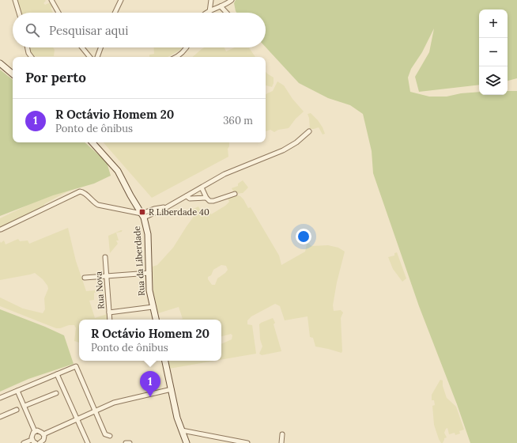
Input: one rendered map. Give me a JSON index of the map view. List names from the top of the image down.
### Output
{
  "streets": {
    "street": ["Rua da Liberdade", "Rua Nova"]
  },
  "places": {
    "transit": ["R Liberdade 40"]
  },
  "page": {
    "map_buttons": ["+", "−"],
    "search": "Pesquisar aqui",
    "heading": "Por perto",
    "list": [
      {
        "mark": "1",
        "name": "R Octávio Homem 20",
        "note": "Ponto de ônibus",
        "value": "360 m"
      }
    ],
    "popup": ["R Octávio Homem 20", "Ponto de ônibus"],
    "pins": "1"
  }
}
